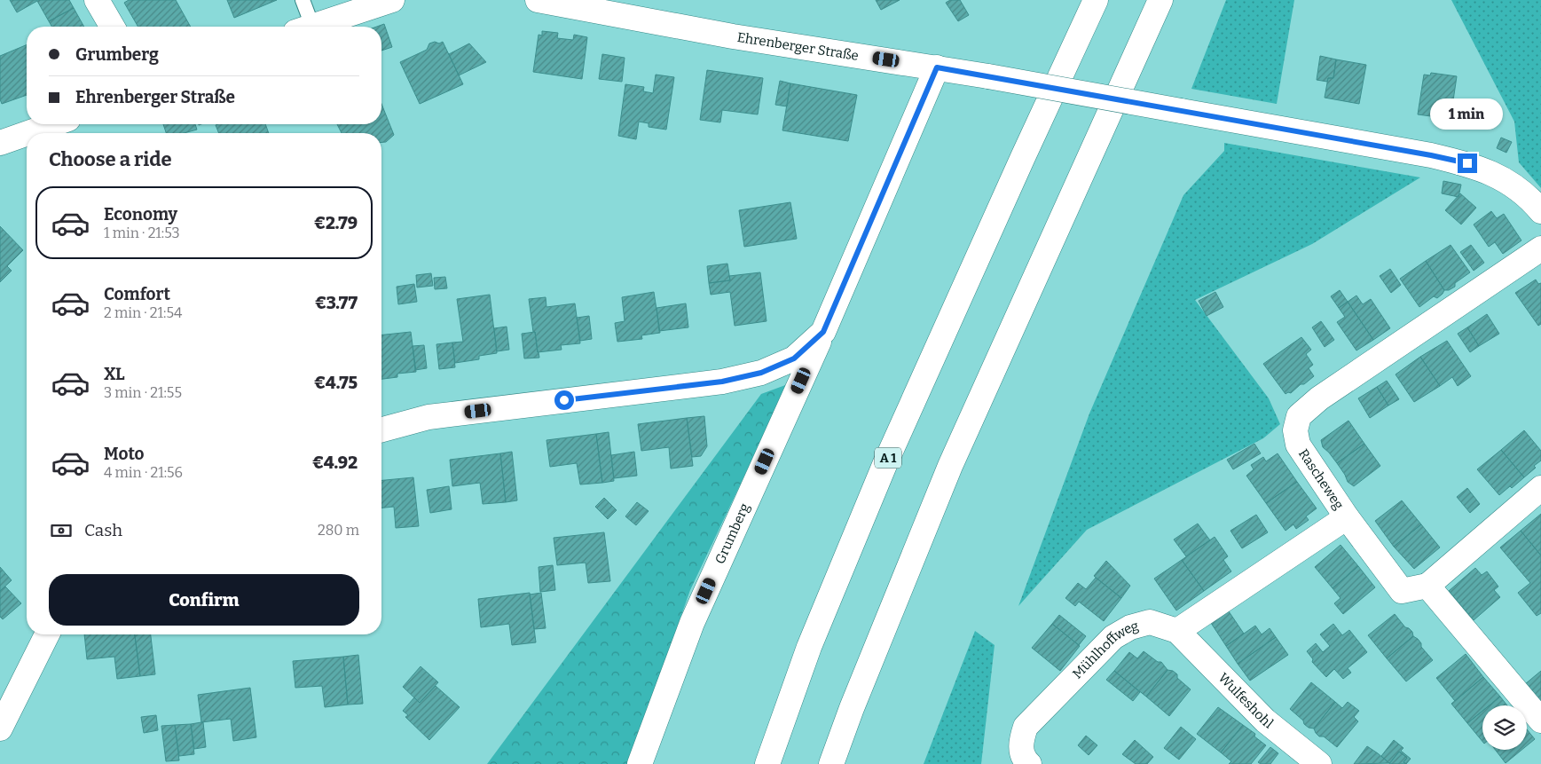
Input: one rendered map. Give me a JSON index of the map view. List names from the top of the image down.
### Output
{
  "streets": {
    "main road": [
      "Ehrenberger Straße",
      "A 1",
      "Rascheweg",
      "Grumberg",
      "Mühlhoffweg",
      "Wulfeshohl"
    ]
  },
  "crossings": [
    ["Ehrenberger Straße", "Grumberg"],
    ["Mühlhoffweg", "Wulfeshohl"]
  ],
  "page": {
    "banner": ["Grumberg", "Ehrenberger Straße"],
    "bubble": "1 min",
    "heading": "Choose a ride",
    "list": [
      {
        "name": "Economy",
        "note": "1 min · 21:53",
        "value": "€2.79"
      },
      {
        "name": "Comfort",
        "note": "2 min · 21:54",
        "value": "€3.77"
      },
      {
        "name": "XL",
        "note": "3 min · 21:55",
        "value": "€4.75"
      },
      {
        "name": "Moto",
        "note": "4 min · 21:56",
        "value": "€4.92"
      }
    ],
    "pay": ["Cash", "280 m"],
    "buttons": "Confirm"
  }
}
